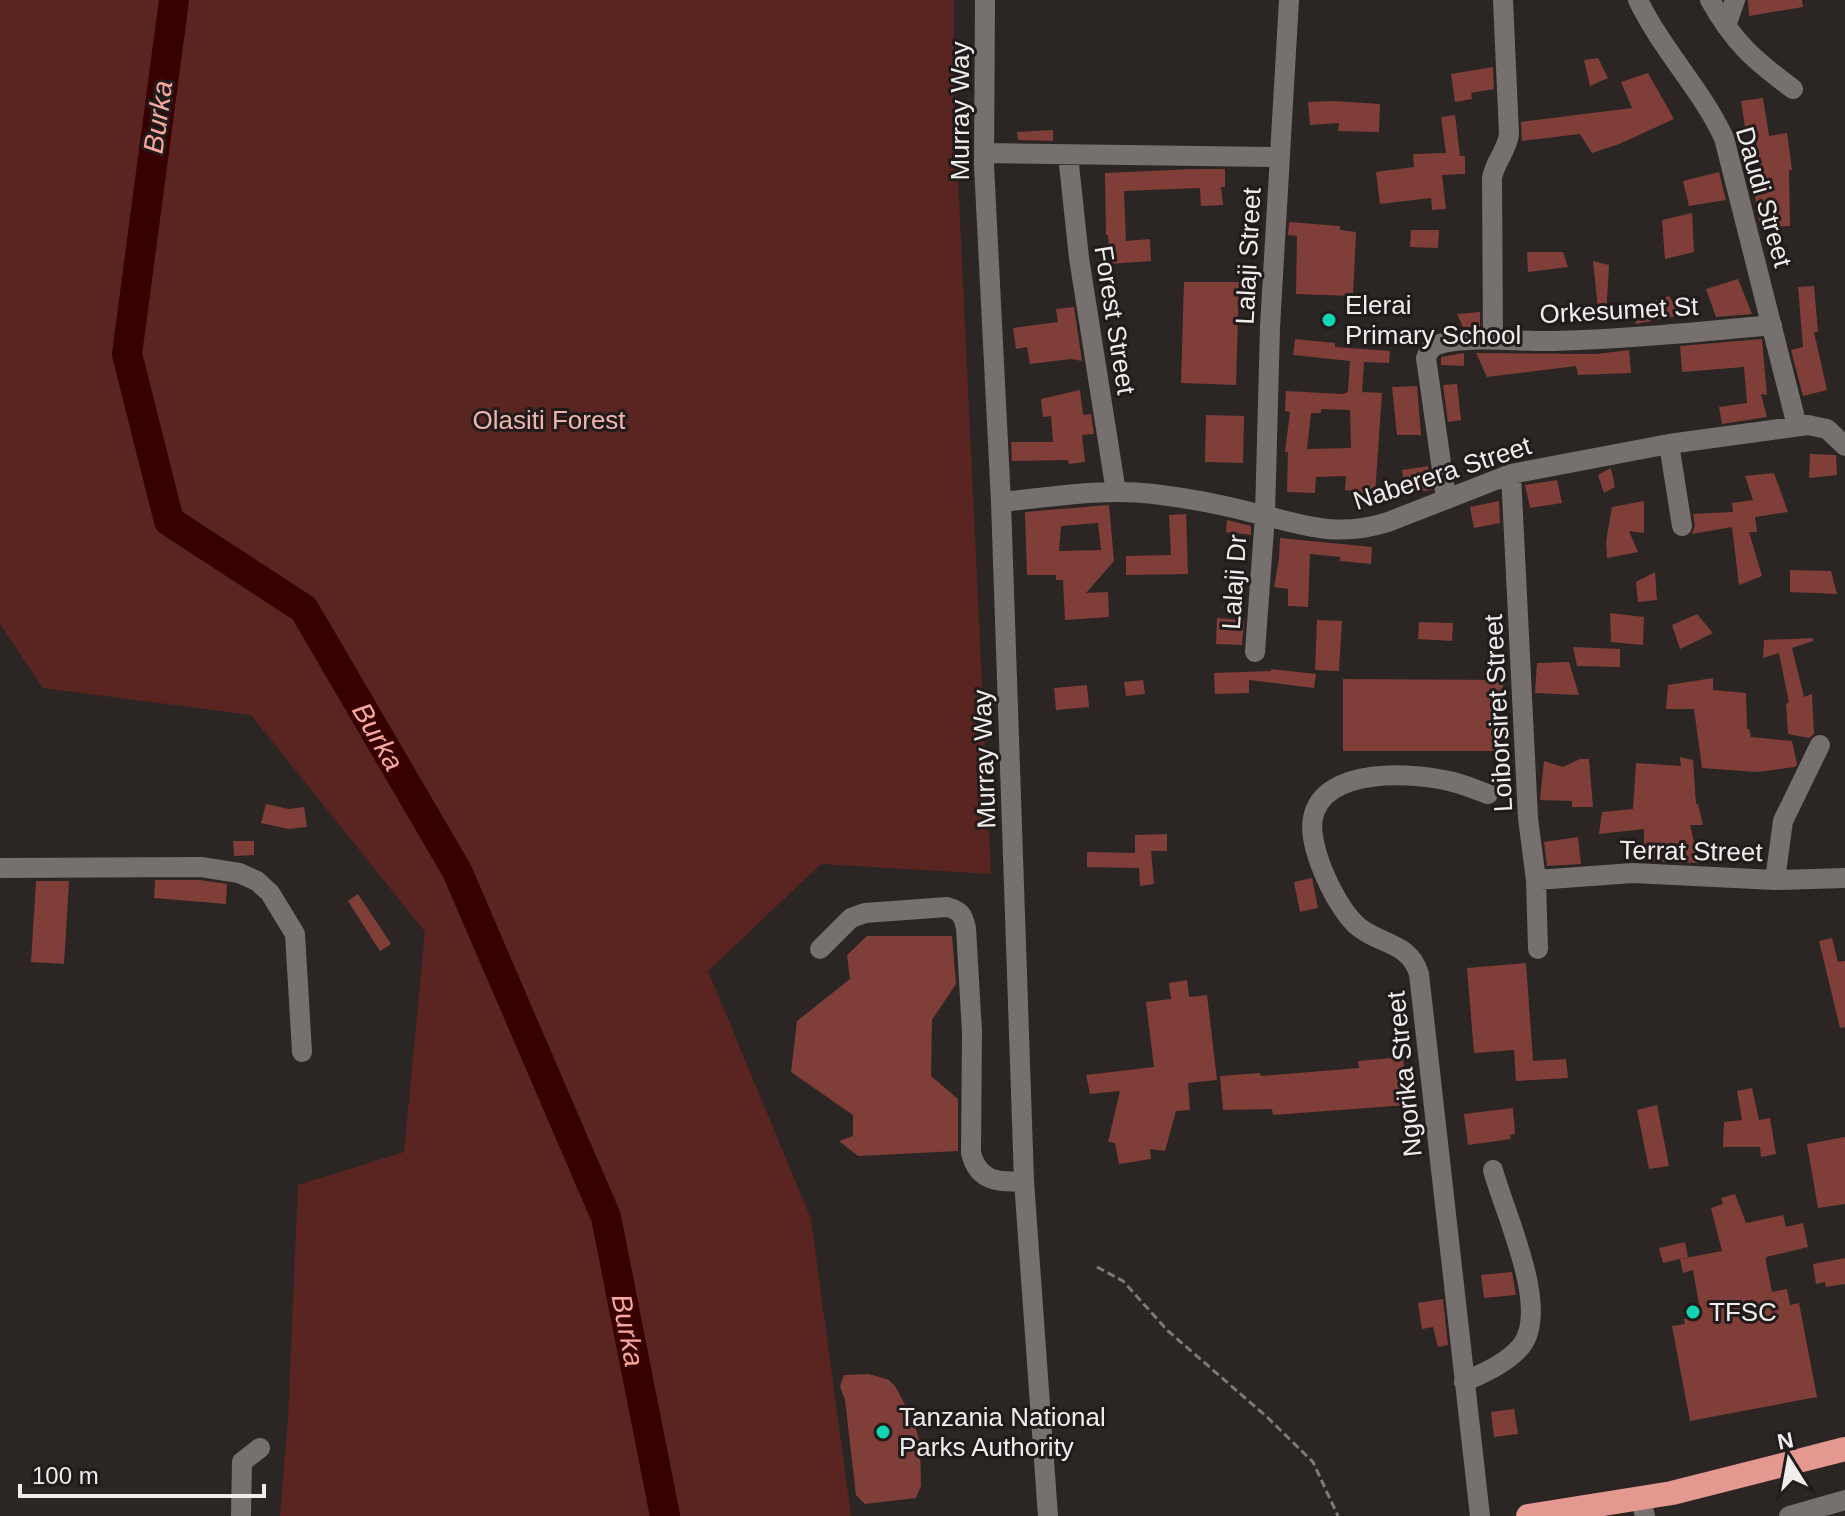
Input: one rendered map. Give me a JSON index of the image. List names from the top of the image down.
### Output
{
  "streets": {
    "street": [
      "Murray Way",
      "Daudi Street",
      "Lalaji Street",
      "Orkesumet St",
      "Forest Street",
      "Naberera Street",
      "Lalaji Dr",
      "Loiborsiret Street",
      "Terrat Street",
      "Ngorika Street"
    ]
  },
  "crossings": [
    ["Murray Way", "Naberera Street"],
    ["Daudi Street", "Orkesumet St"],
    ["Daudi Street", "Naberera Street"],
    ["Lalaji Street", "Naberera Street"],
    ["Lalaji Street", "Lalaji Dr"],
    ["Orkesumet St", "Naberera Street"],
    ["Forest Street", "Naberera Street"],
    ["Naberera Street", "Lalaji Dr"],
    ["Naberera Street", "Loiborsiret Street"],
    ["Loiborsiret Street", "Terrat Street"]
  ],
  "water": ["Burka"],
  "parks": ["Olasiti Forest"],
  "places": ["Elerai Primary School", "TFSC", "Tanzania National Parks Authority"],
  "scale_bar": "100 m",
  "north": "top"
}
